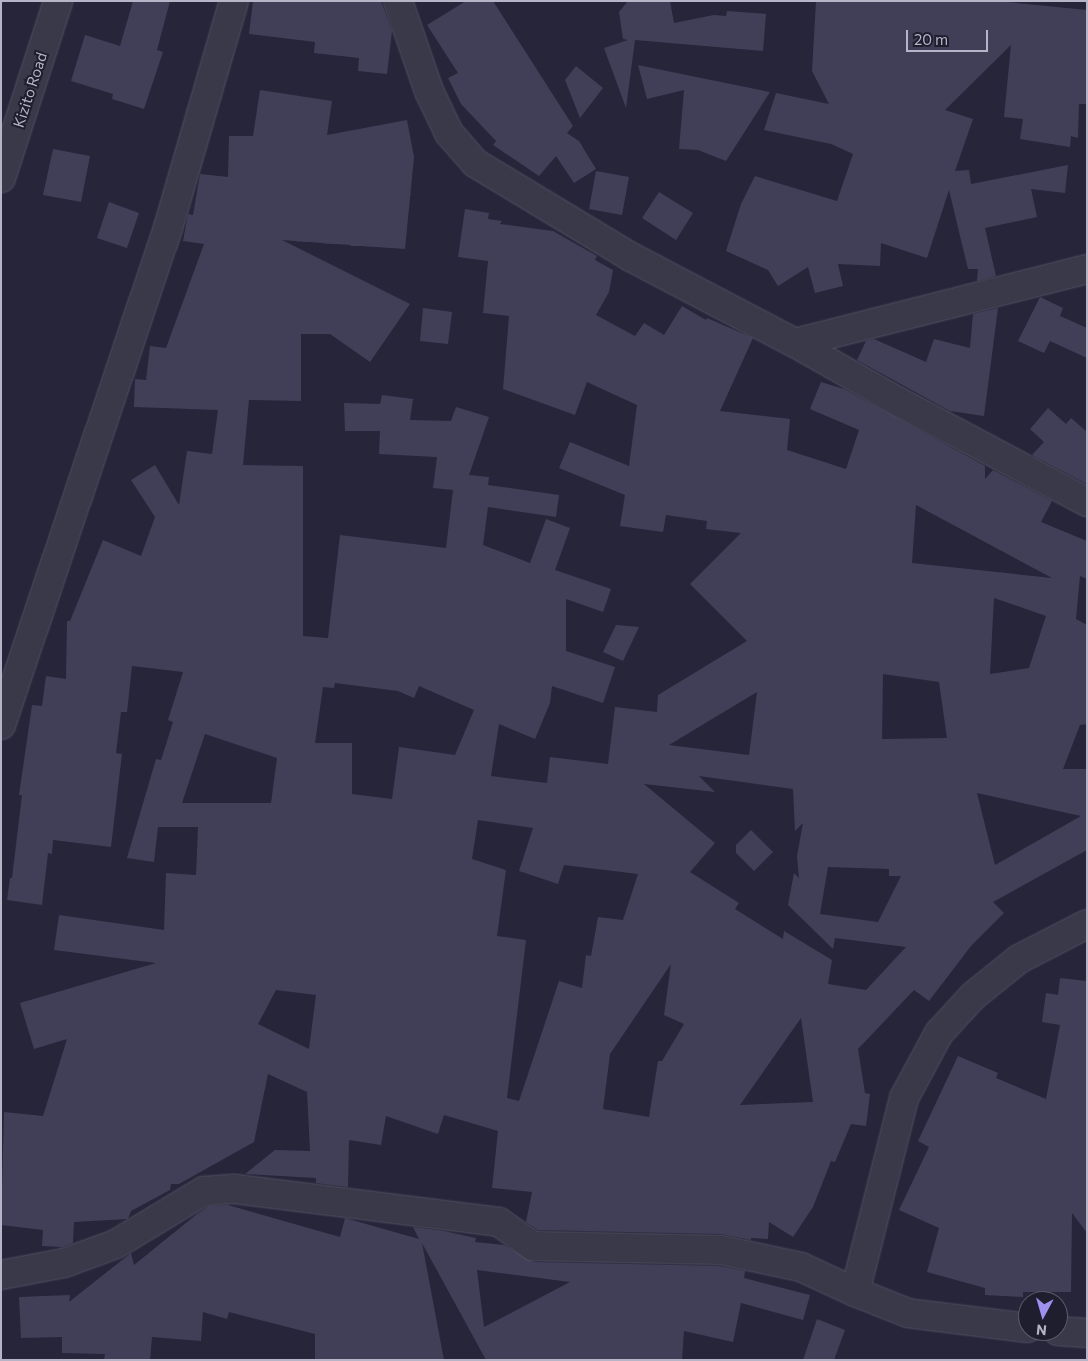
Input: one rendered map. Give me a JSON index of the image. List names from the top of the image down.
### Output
{
  "streets": {
    "street": ["Kizito Road"]
  },
  "scale_bar": "20 m",
  "north": "bottom"
}
